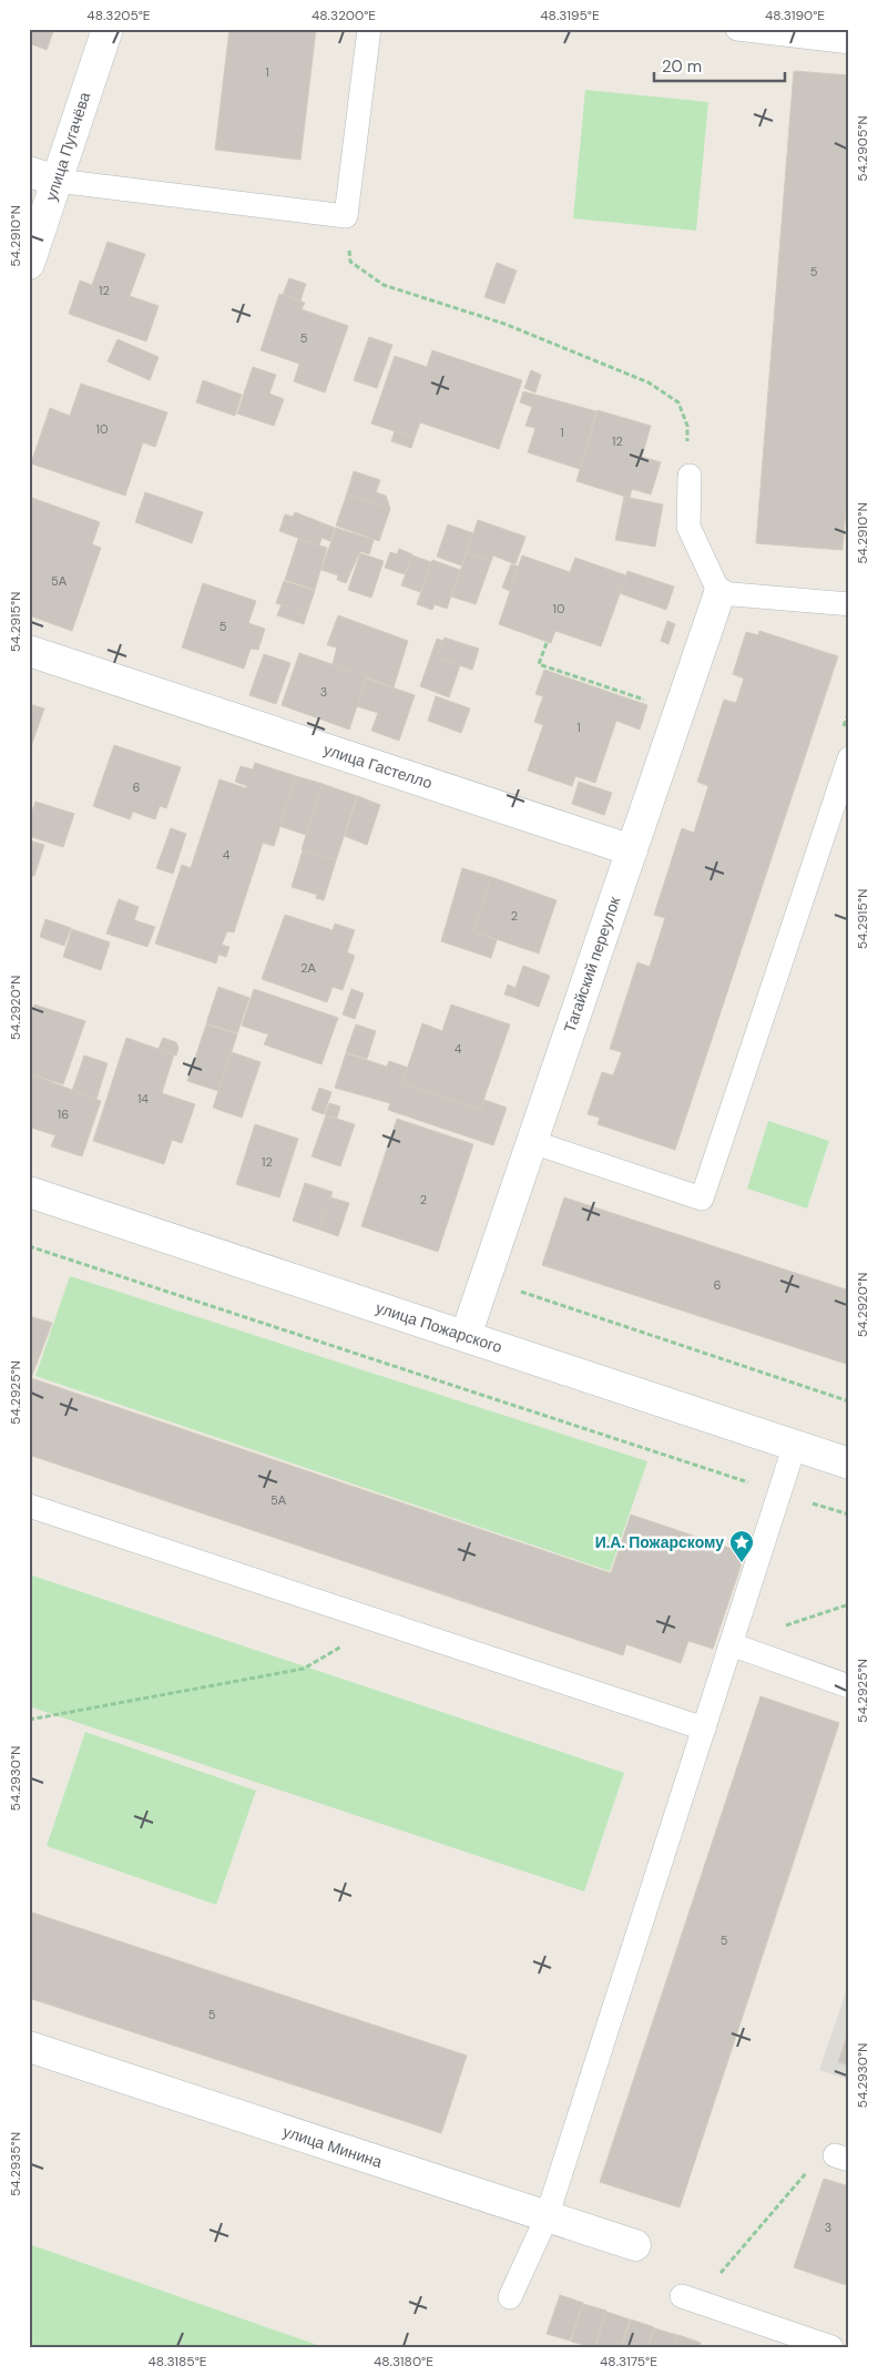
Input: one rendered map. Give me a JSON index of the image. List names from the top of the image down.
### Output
{
  "streets": {
    "street": [
      "улица Пугачёва",
      "улица Гастелло",
      "Тагайский переулок",
      "улица Пожарского",
      "улица Минина"
    ]
  },
  "crossings": [
    ["улица Гастелло", "Тагайский переулок"],
    ["Тагайский переулок", "улица Пожарского"]
  ],
  "places": {
    "place": ["И.А. Пожарскому"]
  },
  "house_numbers": [
    "1",
    "5",
    "12",
    "5",
    "10",
    "1",
    "12",
    "5А",
    "10",
    "5",
    "3",
    "1",
    "6",
    "4",
    "2",
    "2А",
    "4",
    "14",
    "16",
    "12",
    "2",
    "6",
    "5А",
    "5",
    "5",
    "3"
  ],
  "scale_bar": "20 m",
  "coordinates": [
    "48.3205°E",
    "48.3200°E",
    "48.3195°E",
    "48.3190°E",
    "54.2905°N",
    "54.2910°N",
    "54.2915°N",
    "54.2920°N",
    "54.2925°N",
    "54.2930°N",
    "54.2935°N",
    "48.3185°E",
    "48.3180°E",
    "48.3175°E"
  ]
}
